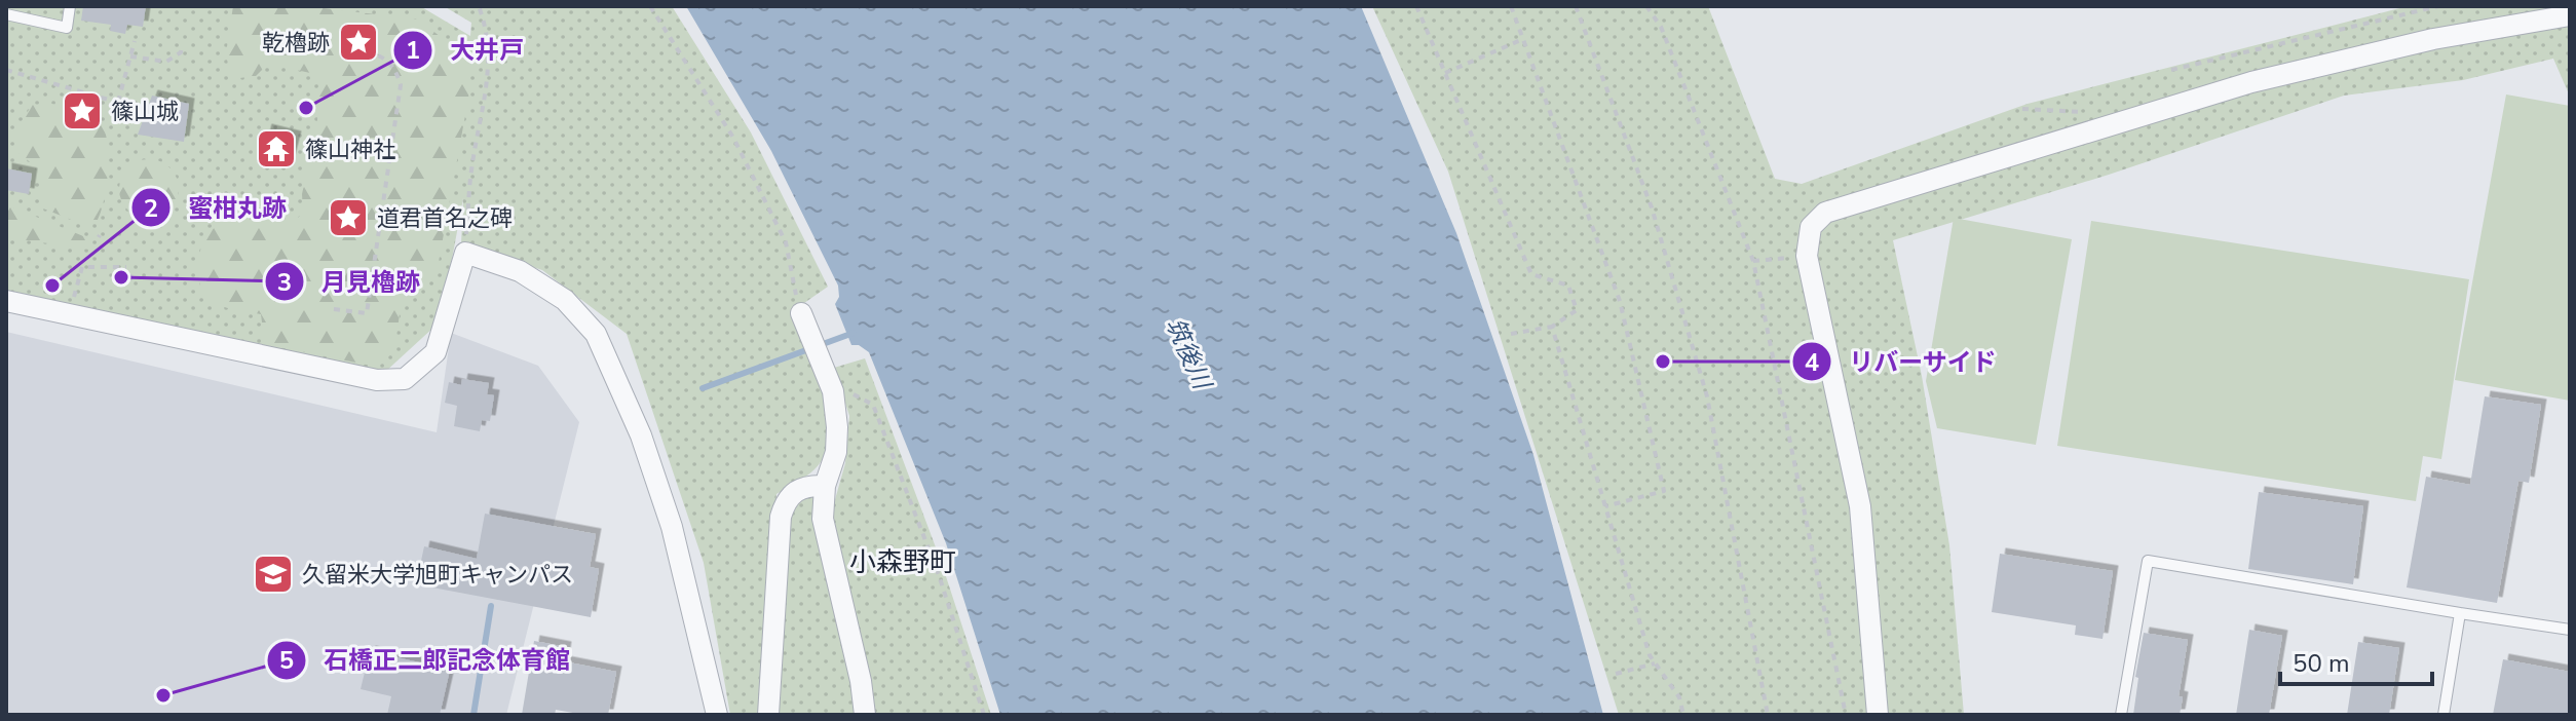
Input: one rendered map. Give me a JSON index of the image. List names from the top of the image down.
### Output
{
  "districts": ["小森野町"],
  "water": ["筑後川"],
  "places": {
    "place": ["乾櫓跡", "篠山城", "道君首名之碑"],
    "other": [
      "大井戸",
      "月見櫓跡",
      "蜜柑丸跡",
      "リバーサイド",
      "石橋正二郎記念体育館"
    ],
    "temple": ["篠山神社"],
    "school or university": ["久留米大学旭町キャンパス"]
  },
  "scale_bar": "50 m"
}
